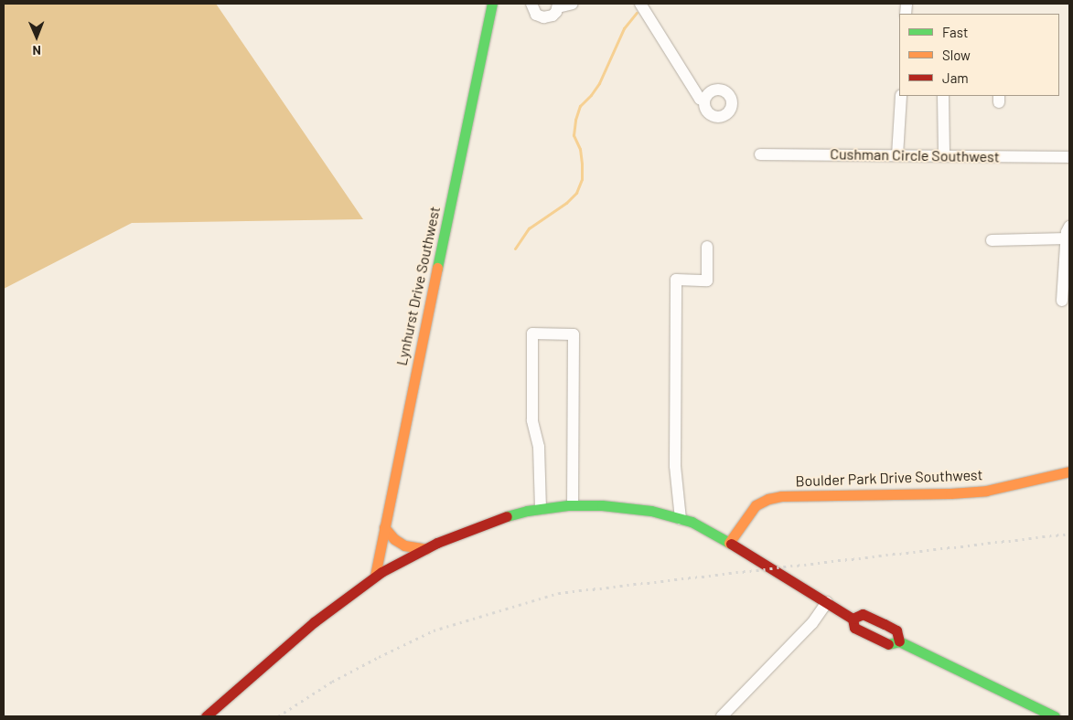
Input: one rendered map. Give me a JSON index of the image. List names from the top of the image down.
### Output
{
  "streets": {
    "main road": ["Lynhurst Drive Southwest", "Boulder Park Drive Southwest"],
    "street": ["Cushman Circle Southwest"]
  },
  "legend": ["Fast", "Slow", "Jam"],
  "north": "bottom"
}
